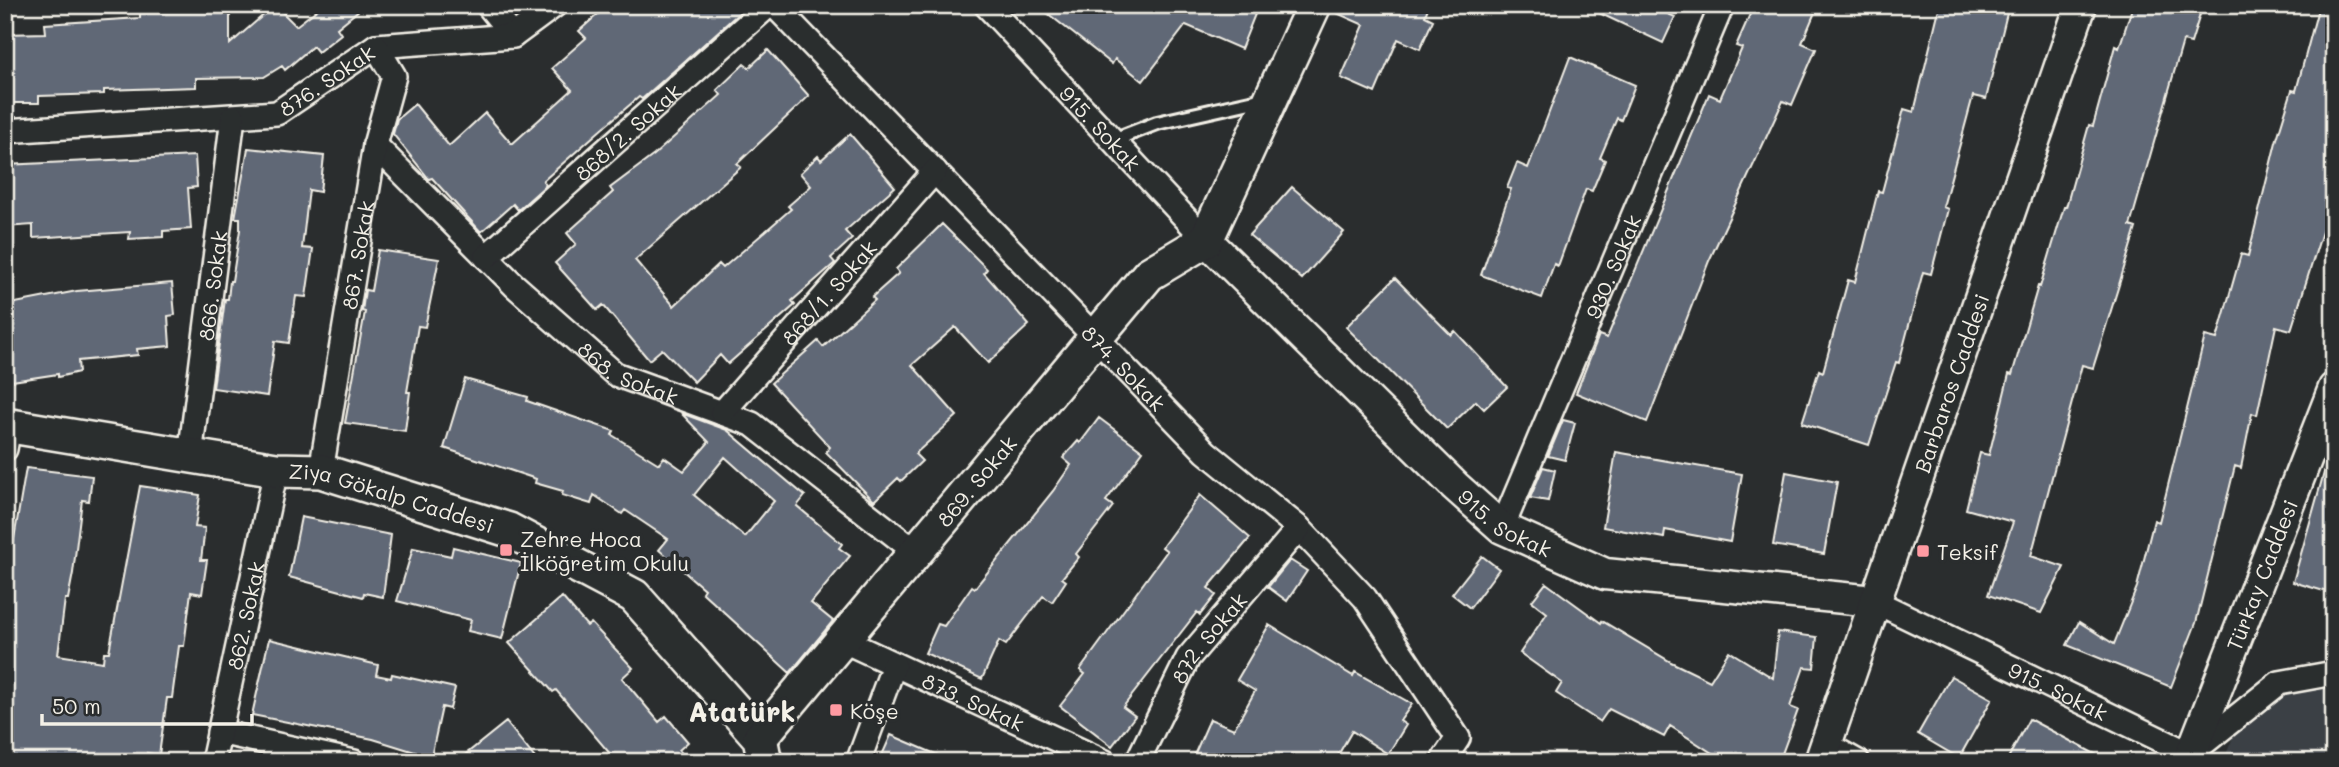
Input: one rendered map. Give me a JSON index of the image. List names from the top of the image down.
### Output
{
  "streets": {
    "main road": ["869. Sokak", "Ziya Gökalp Caddesi"],
    "street": [
      "876. Sokak",
      "915. Sokak",
      "868/2. Sokak",
      "867. Sokak",
      "930. Sokak",
      "866. Sokak",
      "868/1. Sokak",
      "874. Sokak",
      "868. Sokak",
      "Barbaros Caddesi",
      "Türkay Caddesi",
      "862. Sokak",
      "872. Sokak",
      "873. Sokak"
    ]
  },
  "crossings": [
    ["876. Sokak", "867. Sokak"],
    ["876. Sokak", "866. Sokak"],
    ["915. Sokak", "930. Sokak"],
    ["915. Sokak", "Barbaros Caddesi"],
    ["915. Sokak", "869. Sokak"],
    ["915. Sokak", "Türkay Caddesi"],
    ["868/2. Sokak", "874. Sokak"],
    ["868/2. Sokak", "868. Sokak"],
    ["867. Sokak", "868. Sokak"],
    ["867. Sokak", "Ziya Gökalp Caddesi"],
    ["866. Sokak", "Ziya Gökalp Caddesi"],
    ["868/1. Sokak", "874. Sokak"],
    ["868/1. Sokak", "868. Sokak"],
    ["874. Sokak", "869. Sokak"],
    ["874. Sokak", "872. Sokak"],
    ["868. Sokak", "869. Sokak"],
    ["869. Sokak", "Ziya Gökalp Caddesi"],
    ["869. Sokak", "873. Sokak"],
    ["Ziya Gökalp Caddesi", "862. Sokak"]
  ],
  "districts": ["Atatürk"],
  "places": {
    "transit": ["Zehre Hoca İlköğretim Okulu", "Teksif", "Köşe"]
  },
  "scale_bar": "50 m"
}
